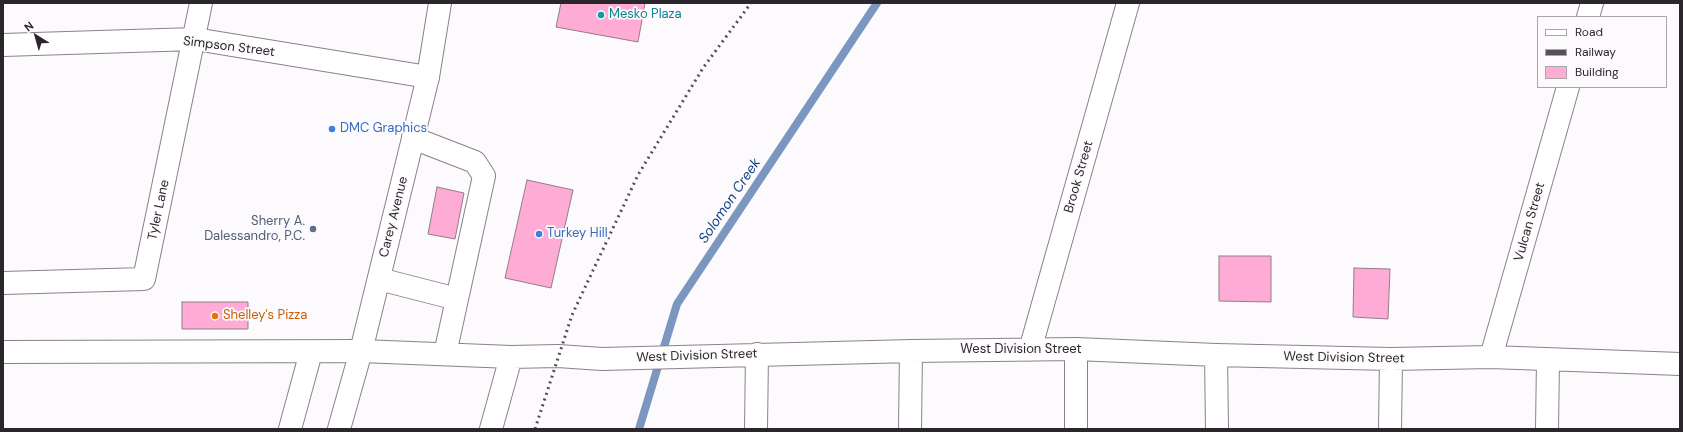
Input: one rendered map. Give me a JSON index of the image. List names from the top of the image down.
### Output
{
  "streets": {
    "street": [
      "Simpson Street",
      "Brook Street",
      "Tyler Lane",
      "Carey Avenue",
      "Vulcan Street",
      "West Division Street"
    ]
  },
  "crossings": [
    ["Simpson Street", "Tyler Lane"],
    ["Simpson Street", "Carey Avenue"],
    ["Brook Street", "West Division Street"],
    ["Carey Avenue", "West Division Street"],
    ["Vulcan Street", "West Division Street"]
  ],
  "water": ["Solomon Creek"],
  "places": [
    "Mesko Plaza",
    "DMC Graphics",
    "Sherry A. Dalessandro, P.C.",
    "Turkey Hill",
    "Shelley's Pizza"
  ],
  "legend": ["Road", "Railway", "Building"],
  "north": "top left"
}
